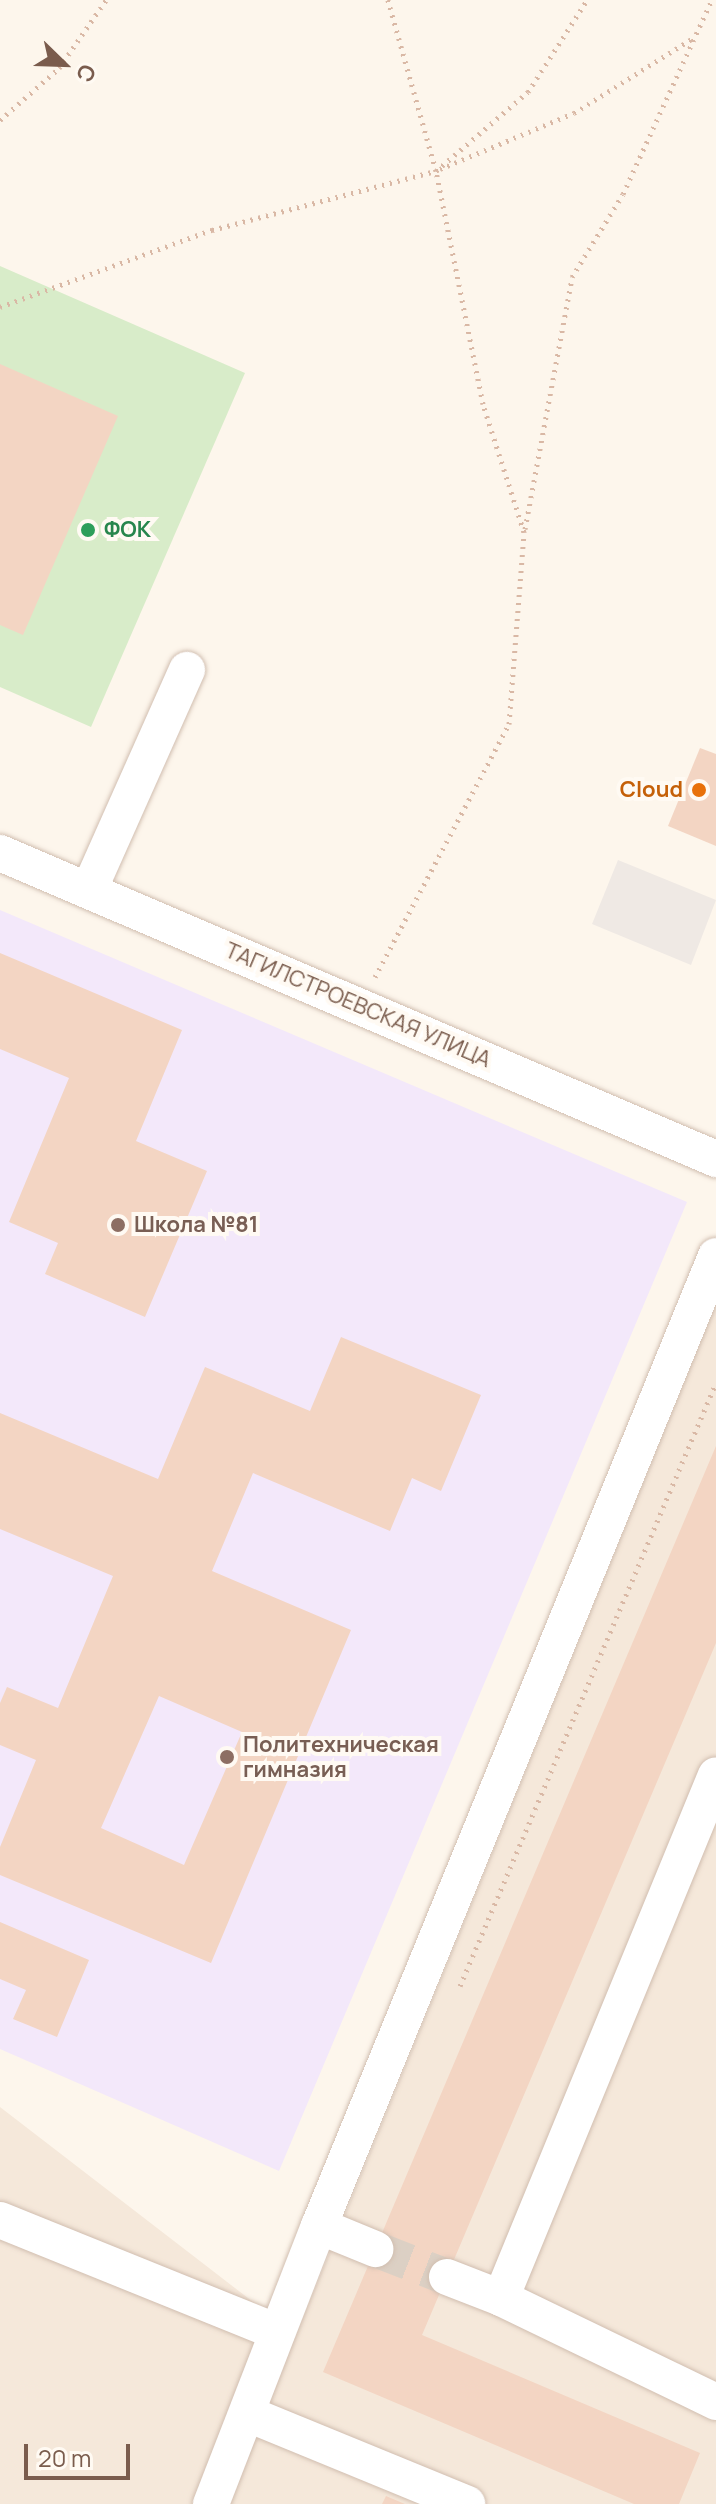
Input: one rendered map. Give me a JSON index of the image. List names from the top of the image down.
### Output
{
  "streets": {
    "street": ["ТАГИЛСТРОЕВСКАЯ УЛИЦА"]
  },
  "places": [
    "ФОК",
    "Cloud",
    "Школа №81",
    "Политехническая гимназия"
  ],
  "scale_bar": "20 m",
  "north": "bottom right"
}
